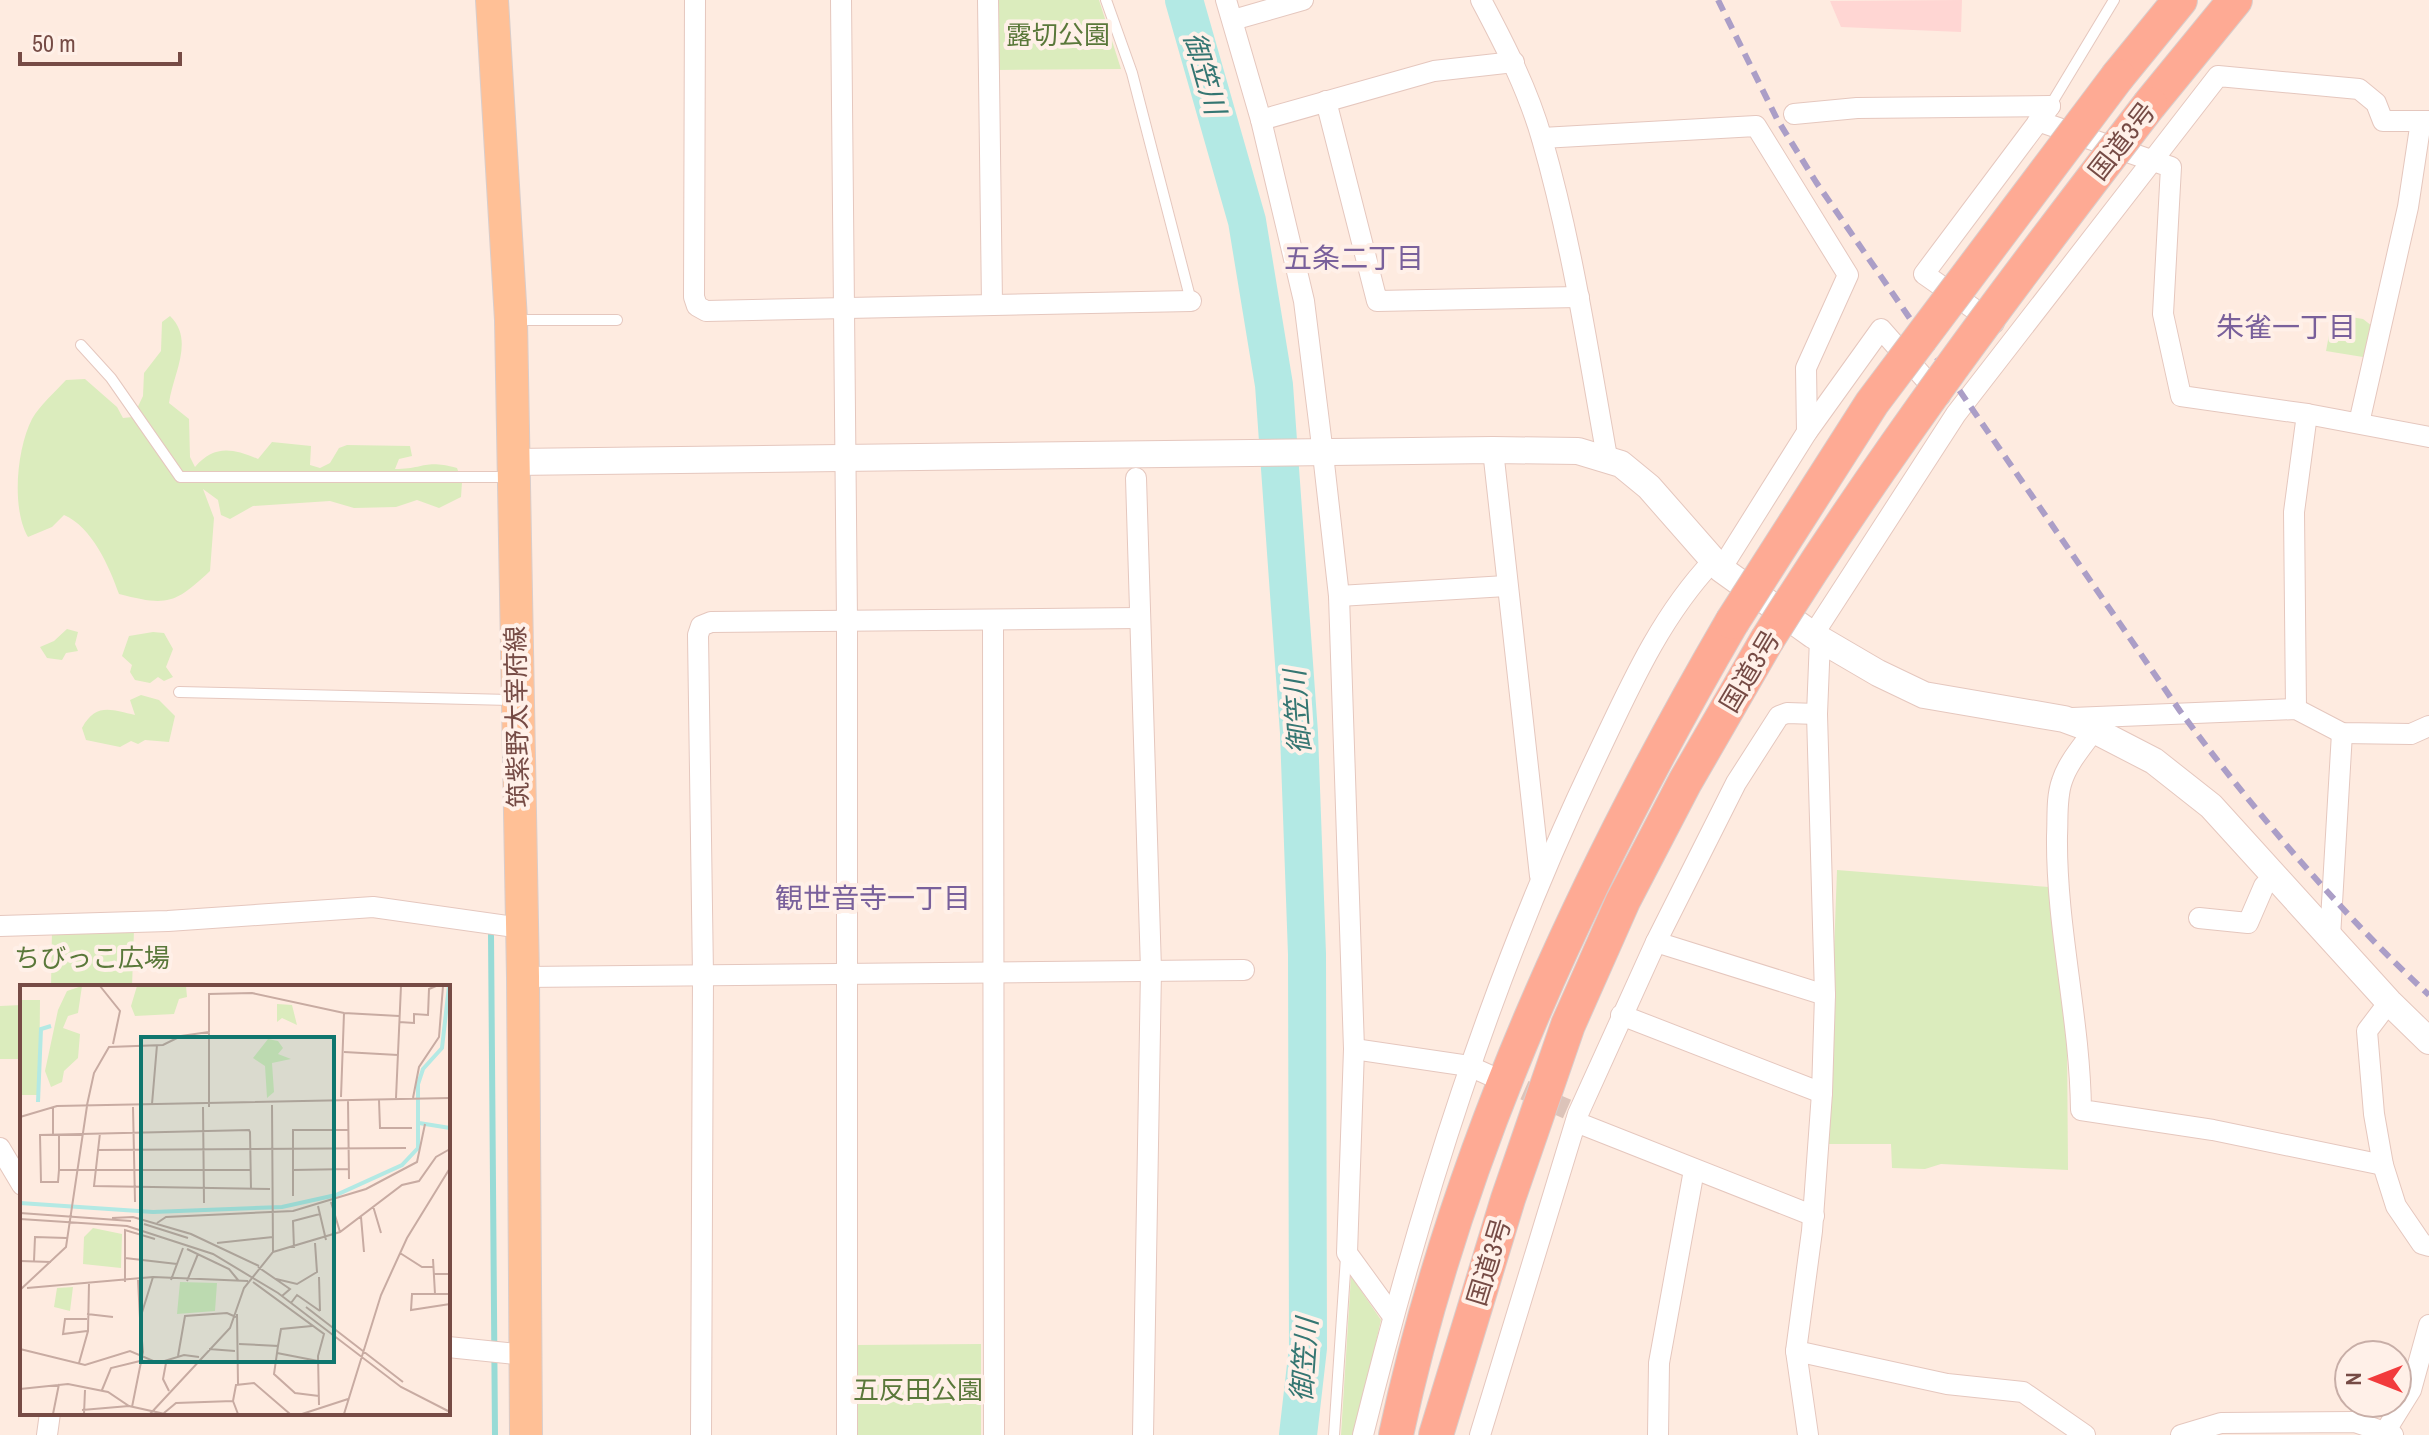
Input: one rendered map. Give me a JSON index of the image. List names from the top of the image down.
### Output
{
  "streets": {
    "highway": ["国道3号"],
    "main road": ["筑紫野太宰府線"]
  },
  "districts": ["五条二丁目", "朱雀一丁目", "観世音寺一丁目"],
  "water": ["御笠川"],
  "parks": ["露切公園", "ちびっこ広場", "五反田公園"],
  "scale_bar": "50 m",
  "north": "left"
}
